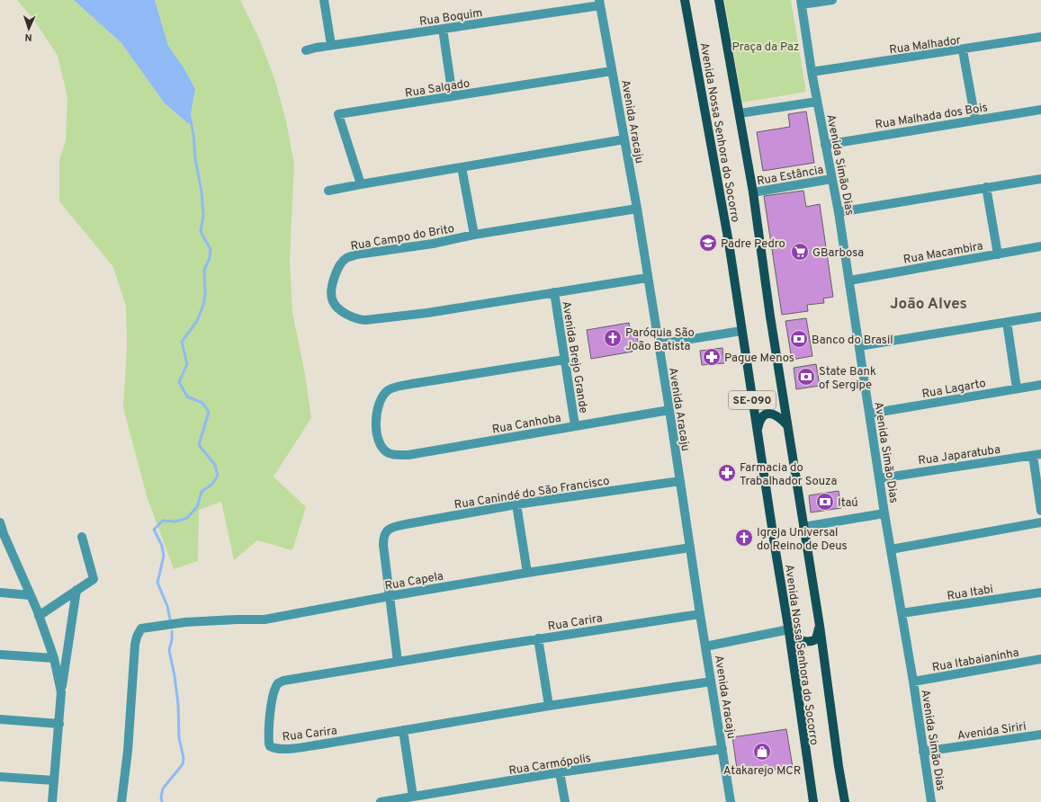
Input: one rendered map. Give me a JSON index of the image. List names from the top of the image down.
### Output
{
  "streets": {
    "main road": ["Avenida Nossa Senhora do Socorro", "SE-090"],
    "street": [
      "Rua Boquim",
      "Rua Malhador",
      "Rua Salgado",
      "Rua Malhada dos Bois",
      "Avenida Aracaju",
      "Avenida Simão Dias",
      "Rua Estância",
      "Rua Campo do Brito",
      "Rua Macambira",
      "Avenida Brejo Grande",
      "Rua Lagarto",
      "Rua Canhoba",
      "Rua Japaratuba",
      "Rua Canindé do São Francisco",
      "Rua Capela",
      "Rua Itabi",
      "Rua Carira",
      "Rua Itabaianinha",
      "Avenida Siriri",
      "Rua Carmópolis"
    ]
  },
  "crossings": [
    ["Rua Boquim", "Avenida Aracaju"],
    ["Rua Malhador", "Avenida Simão Dias"],
    ["Rua Salgado", "Avenida Aracaju"],
    ["Rua Malhada dos Bois", "Avenida Simão Dias"],
    ["Avenida Aracaju", "Rua Campo do Brito"],
    ["Avenida Aracaju", "Rua Canhoba"],
    ["Avenida Aracaju", "Rua Canindé do São Francisco"],
    ["Avenida Aracaju", "Rua Capela"],
    ["Avenida Aracaju", "Rua Carira"],
    ["Avenida Aracaju", "Rua Carmópolis"],
    ["Avenida Nossa Senhora do Socorro", "Rua Estância"],
    ["Avenida Simão Dias", "Rua Estância"],
    ["Avenida Simão Dias", "Rua Macambira"],
    ["Avenida Simão Dias", "Rua Lagarto"],
    ["Avenida Simão Dias", "Rua Japaratuba"],
    ["Avenida Simão Dias", "Rua Itabi"],
    ["Avenida Simão Dias", "Rua Itabaianinha"],
    ["Avenida Simão Dias", "Avenida Siriri"],
    ["Rua Campo do Brito", "Avenida Brejo Grande"],
    ["Avenida Brejo Grande", "Rua Canhoba"],
    ["Rua Canindé do São Francisco", "Rua Capela"]
  ],
  "districts": ["João Alves"],
  "parks": ["Praça da Paz"],
  "places": {
    "school or university": ["Padre Pedro"],
    "supermarket": ["GBarbosa"],
    "church": ["Paróquia São João Batista", "Igreja Universal do Reino de Deus"],
    "bank": ["Banco do Brasil", "State Bank of Sergipe", "Itaú"],
    "pharmacy": ["Pague Menos", "Farmacia do Trabalhador Souza"],
    "shop": ["Atakarejo MCR"]
  },
  "north": "bottom"
}
